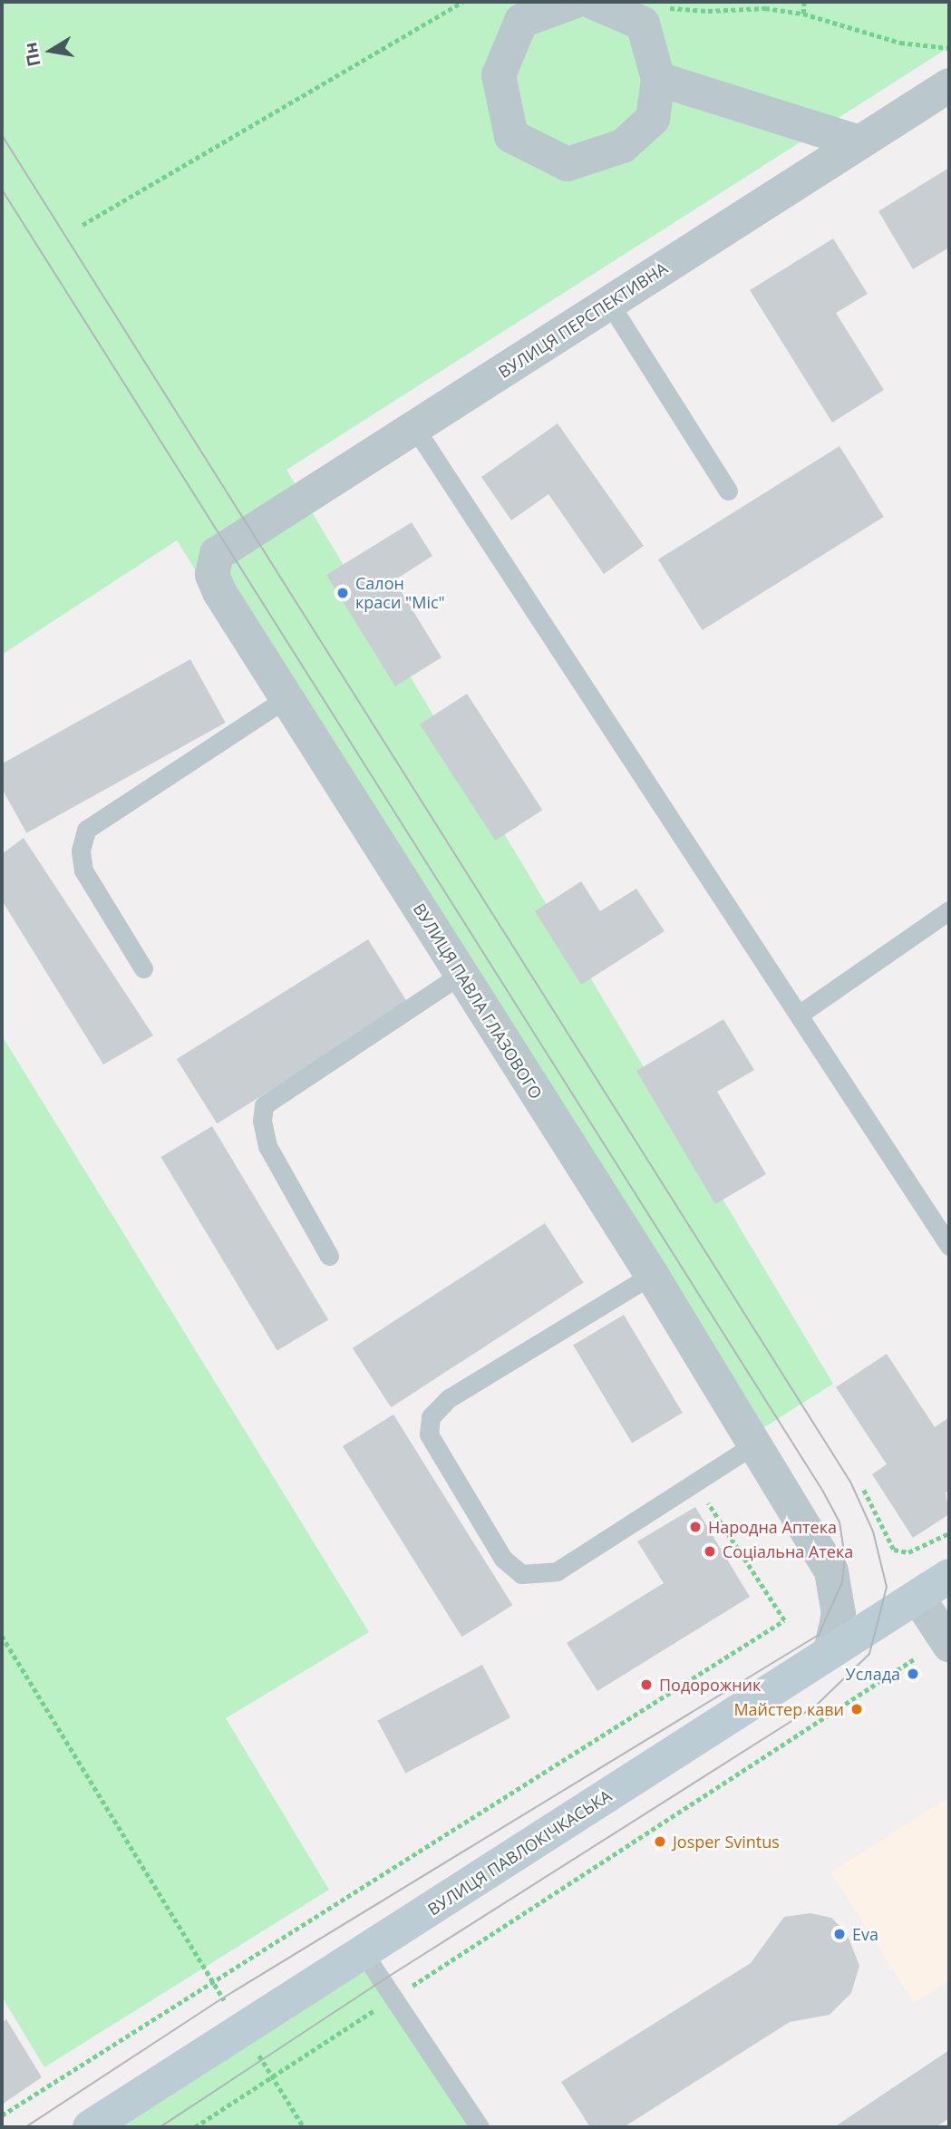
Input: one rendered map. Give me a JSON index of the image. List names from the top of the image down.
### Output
{
  "streets": {
    "street": ["ВУЛИЦЯ ПЕРСПЕКТИВНА", "ВУЛИЦЯ ПАВЛА ГЛАЗОВОГО", "ВУЛИЦЯ ПАВЛОКІЧКАСЬКА"]
  },
  "crossings": [
    ["ВУЛИЦЯ ПЕРСПЕКТИВНА", "ВУЛИЦЯ ПАВЛА ГЛАЗОВОГО"],
    ["ВУЛИЦЯ ПАВЛА ГЛАЗОВОГО", "ВУЛИЦЯ ПАВЛОКІЧКАСЬКА"]
  ],
  "places": [
    "Салон краси \"Міс\"",
    "Народна Аптека",
    "Соціальна Атека",
    "Услада",
    "Подорожник",
    "Майстер кави",
    "Josper Svintus",
    "Eva"
  ],
  "north": "left"
}
